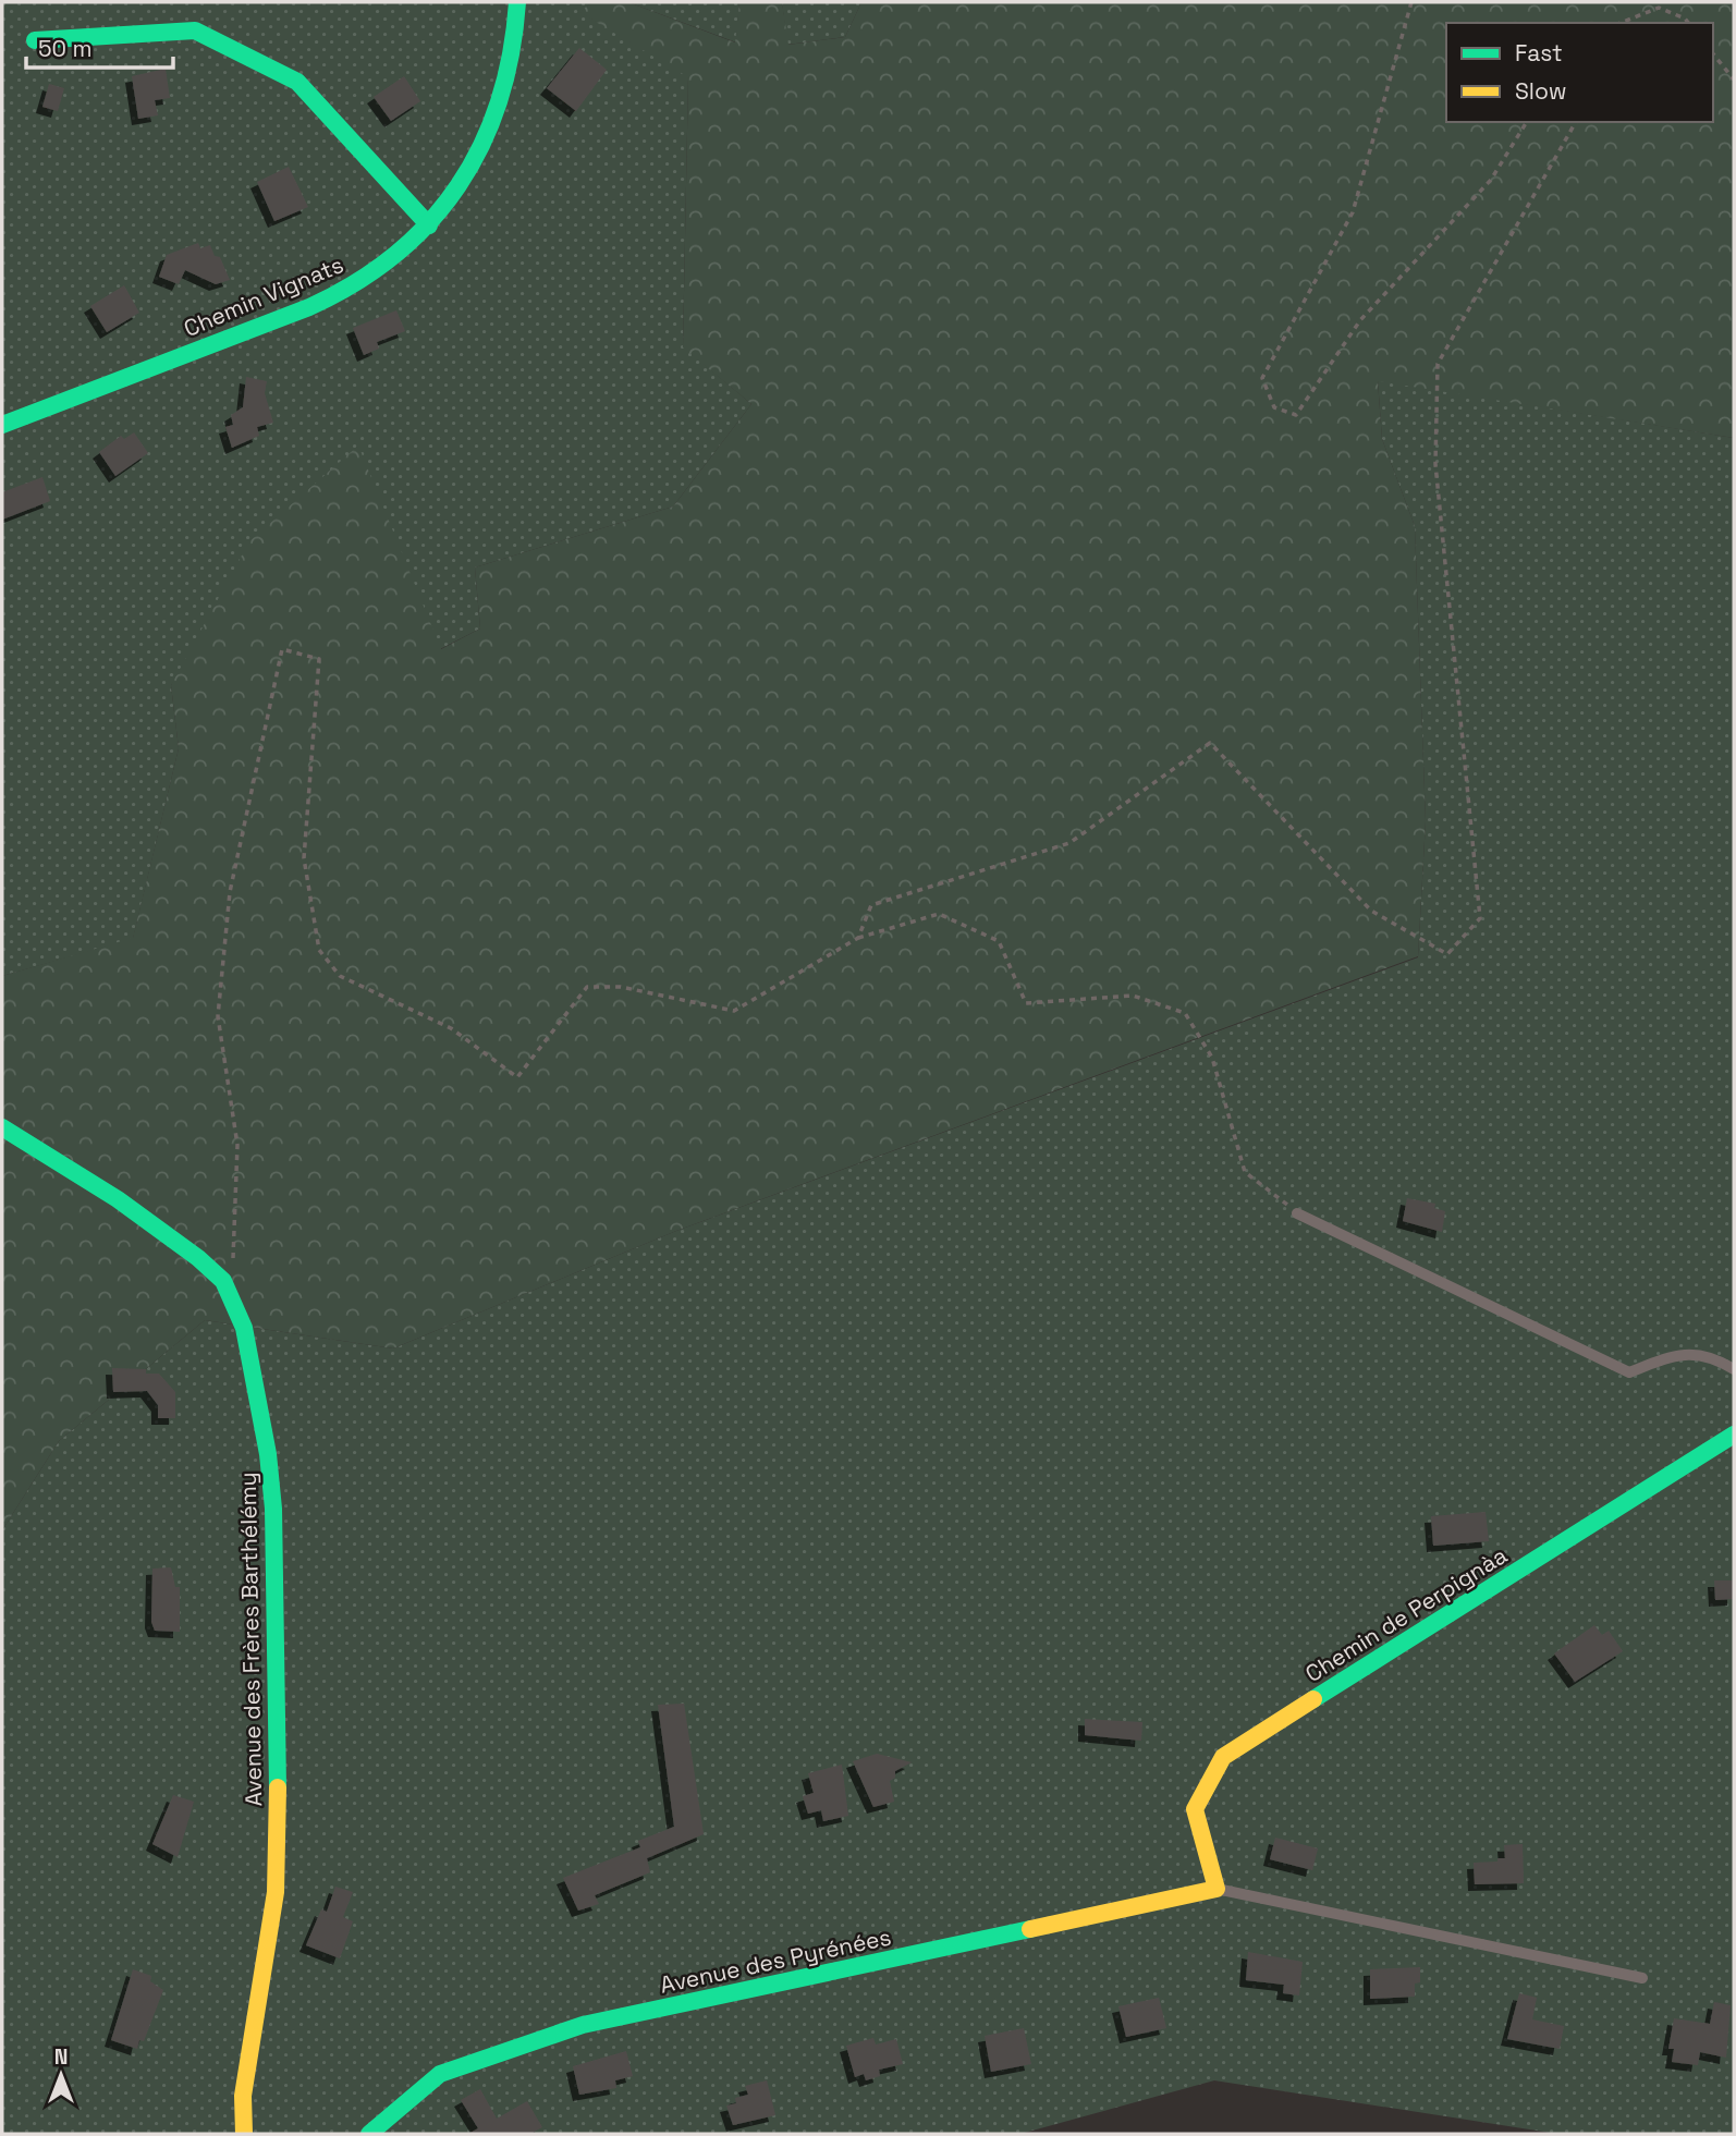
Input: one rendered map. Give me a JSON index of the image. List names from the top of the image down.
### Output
{
  "streets": {
    "street": [
      "Chemin Vignats",
      "Chemin de Perpignàa",
      "Avenue des Frères Barthélémy",
      "Avenue des Pyrénées"
    ]
  },
  "crossings": [
    ["Chemin de Perpignàa", "Avenue des Pyrénées"]
  ],
  "legend": ["Fast", "Slow"],
  "scale_bar": "50 m",
  "north": "top"
}
